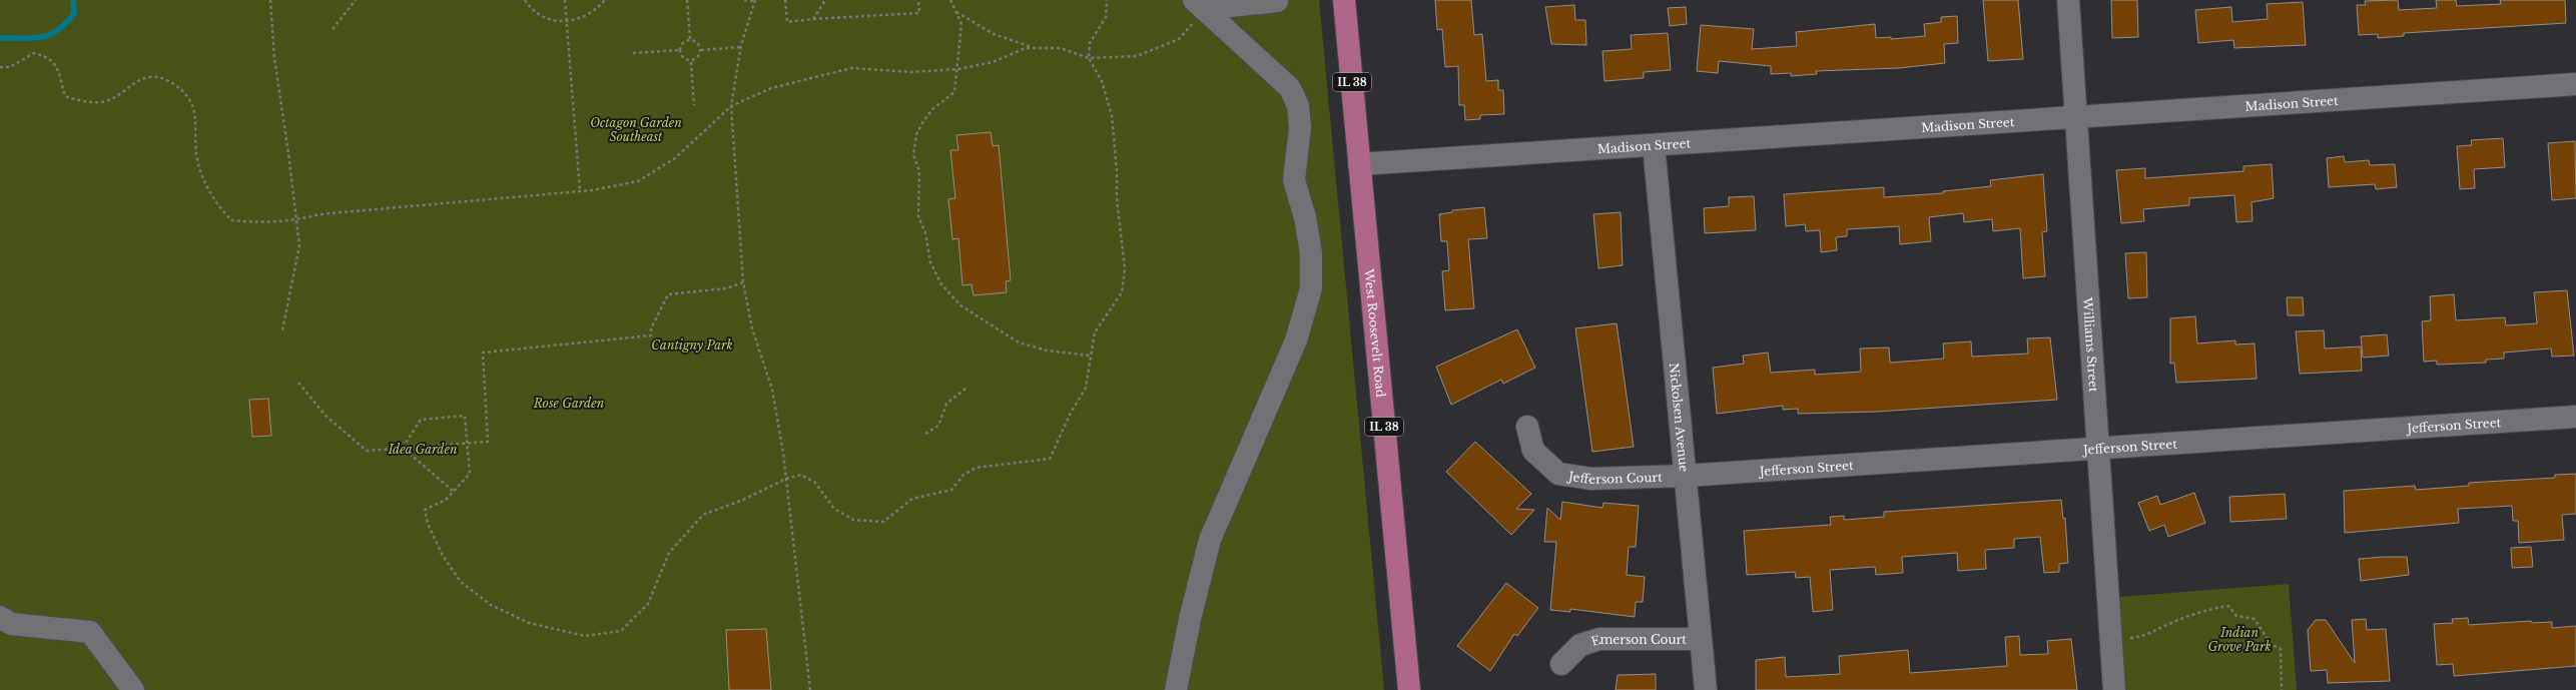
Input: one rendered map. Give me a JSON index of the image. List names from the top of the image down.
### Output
{
  "streets": {
    "main road": ["IL 38", "West Roosevelt Road"],
    "street": [
      "Madison Street",
      "Williams Street",
      "Nickolsen Avenue",
      "Jefferson Street",
      "Jefferson Court",
      "Emerson Court"
    ]
  },
  "crossings": [
    ["Madison Street", "West Roosevelt Road"],
    ["Madison Street", "Williams Street"],
    ["Madison Street", "Nickolsen Avenue"],
    ["Williams Street", "Jefferson Street"],
    ["Nickolsen Avenue", "Jefferson Street"],
    ["Nickolsen Avenue", "Jefferson Court"],
    ["Nickolsen Avenue", "Emerson Court"],
    ["Jefferson Street", "Jefferson Court"]
  ],
  "parks": [
    "Octagon Garden Southeast",
    "Cantigny Park",
    "Rose Garden",
    "Idea Garden",
    "Indian Grove Park"
  ]
}
